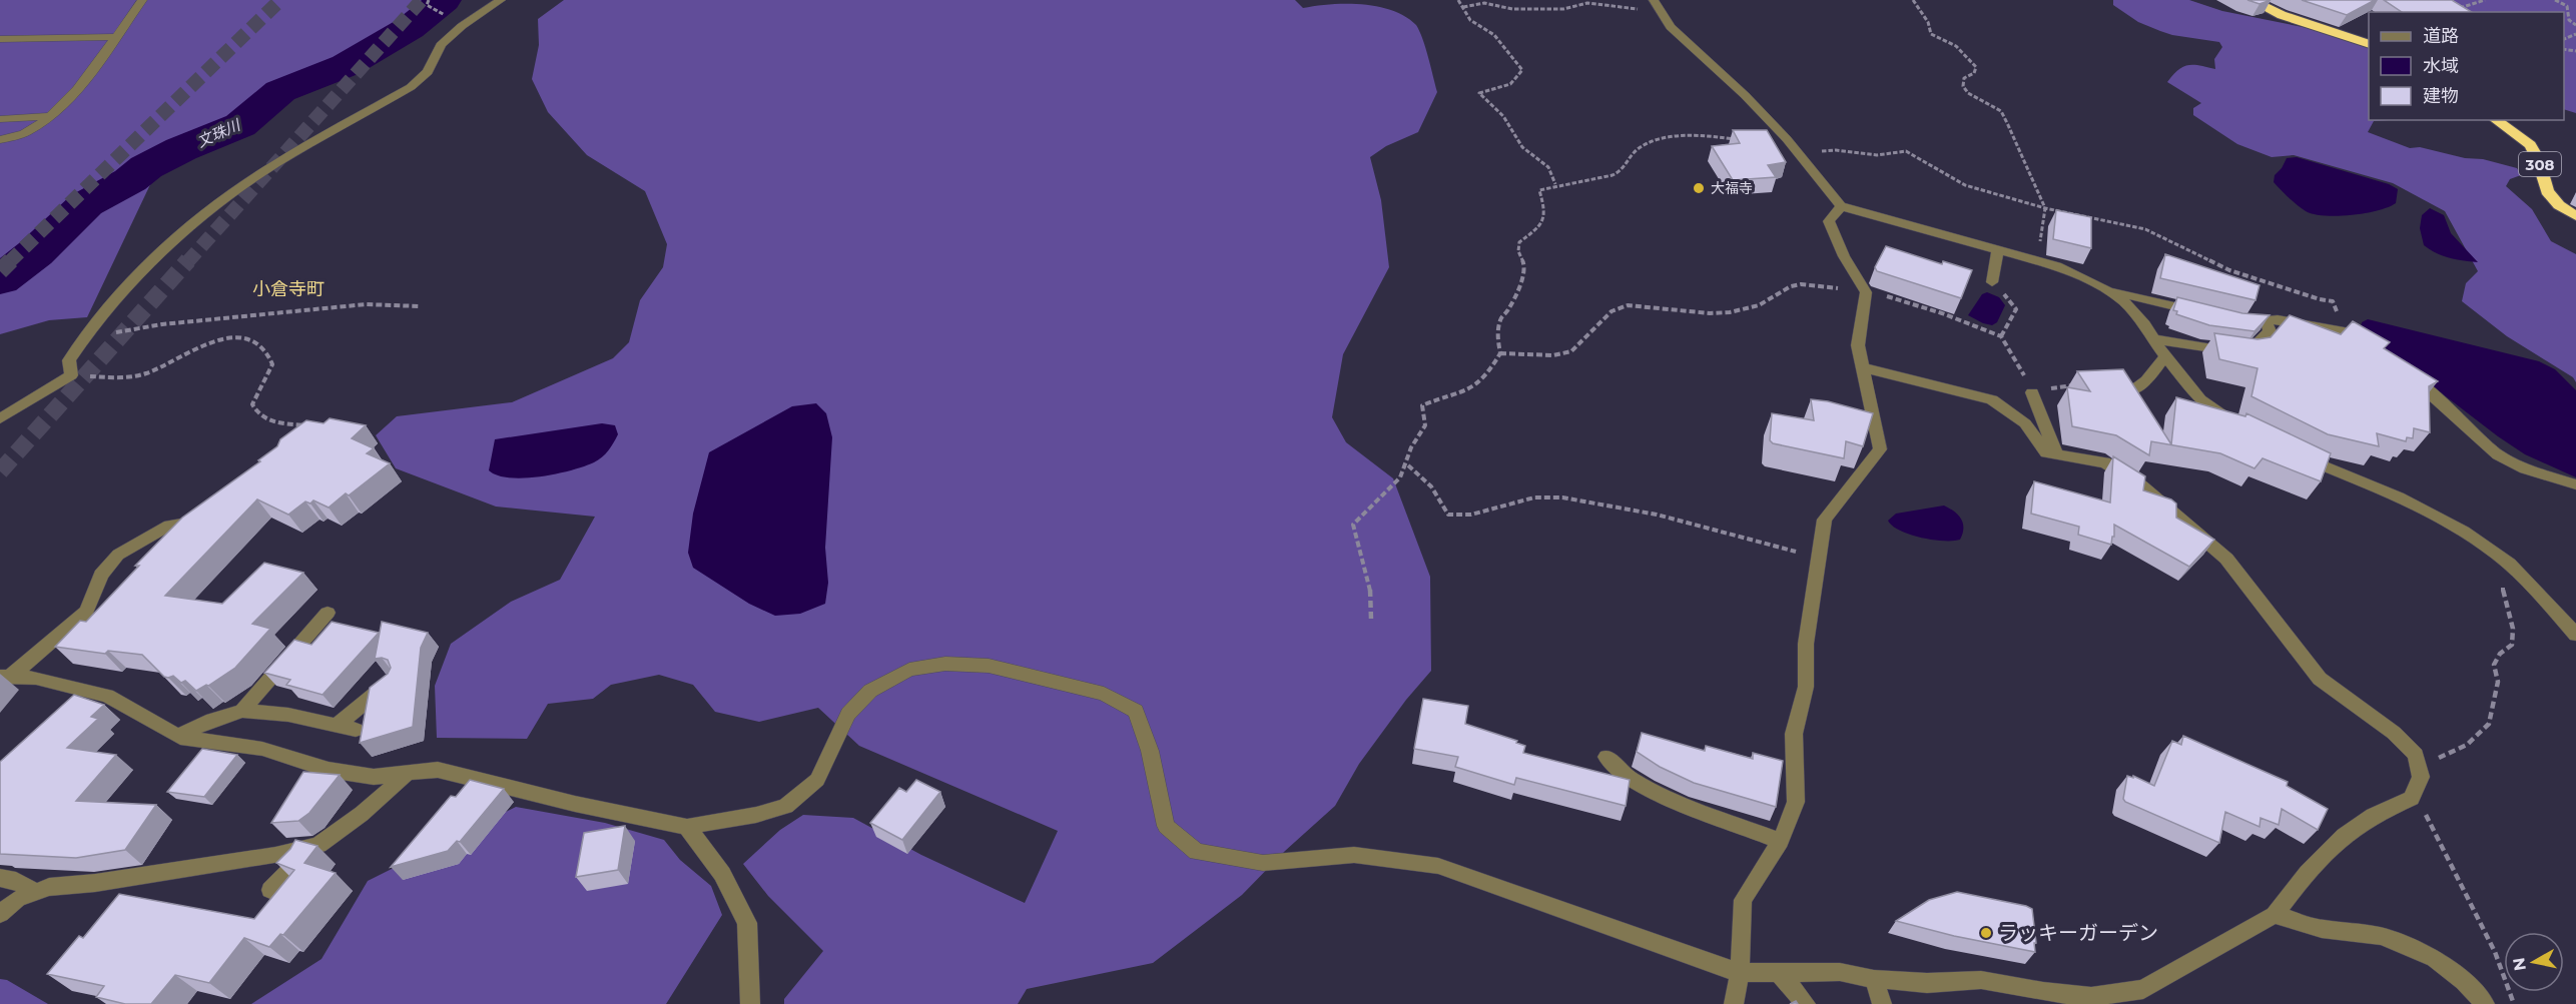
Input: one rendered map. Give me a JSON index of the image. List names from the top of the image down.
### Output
{
  "streets": {
    "highway": ["308"]
  },
  "districts": ["小倉寺町"],
  "water": ["文珠川"],
  "places": ["大福寺", "ラッキーガーデン"],
  "legend": ["道路", "水域", "建物"],
  "north": "left"
}
